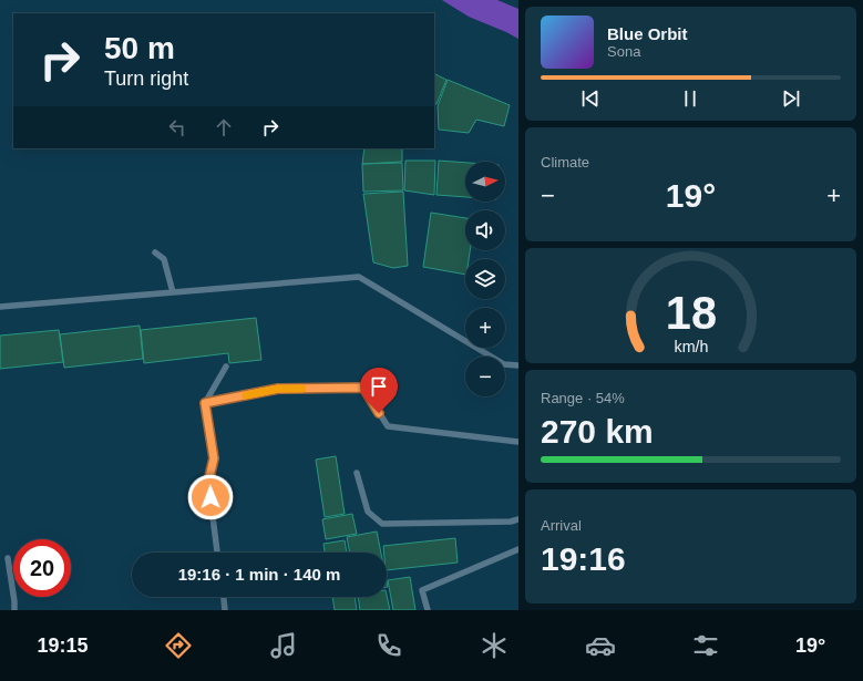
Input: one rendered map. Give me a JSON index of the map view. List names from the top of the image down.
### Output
{
  "north": "right",
  "page": {
    "turn": ["50 m", "Turn right"],
    "song": ["Blue Orbit", "Sona"],
    "tile": [
      "Climate",
      ["Range · 54%", "270 km"],
      ["Arrival", "19:16"]
    ],
    "map_buttons": ["+", "−"],
    "heat": ["−", "19°", "+"],
    "limit": "20",
    "trip": "19:16 · 1 min · 140 m",
    "tabs": ["19:15", "19°"],
    "gauge": ["18", "km/h"]
  }
}
